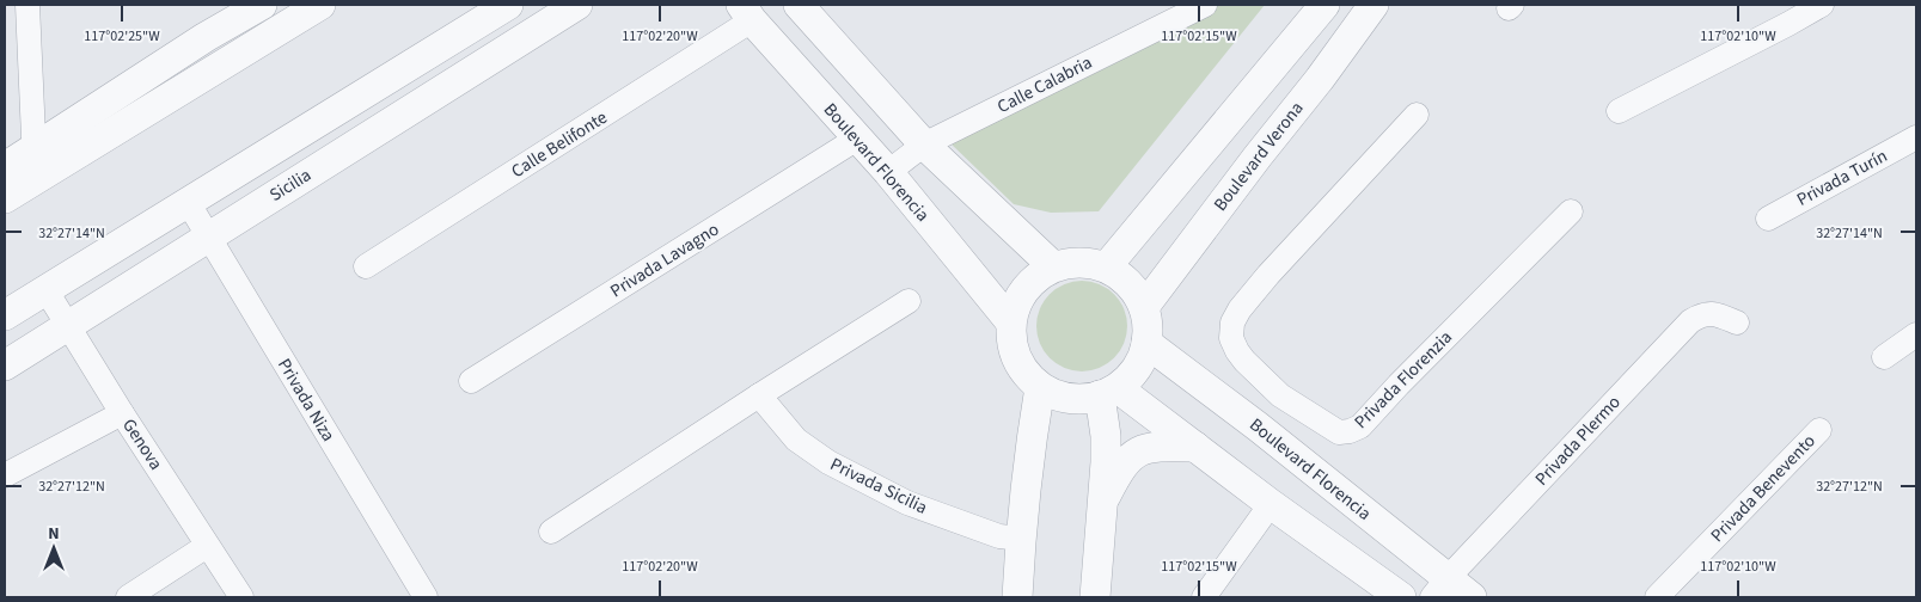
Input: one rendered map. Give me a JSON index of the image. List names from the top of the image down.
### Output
{
  "streets": {
    "street": [
      "Calle Calabria",
      "Calle Belifonte",
      "Boulevard Verona",
      "Boulevard Florencia",
      "Privada Turín",
      "Sicilia",
      "Privada Lavagno",
      "Privada Florenzia",
      "Privada Niza",
      "Privada Plermo",
      "Genova",
      "Privada Sicilia",
      "Privada Benevento"
    ]
  },
  "crossings": [
    ["Calle Calabria", "Boulevard Florencia"],
    ["Calle Belifonte", "Boulevard Florencia"],
    ["Boulevard Verona", "Boulevard Florencia"],
    ["Boulevard Florencia", "Privada Lavagno"],
    ["Boulevard Florencia", "Privada Plermo"],
    ["Sicilia", "Privada Niza"],
    ["Sicilia", "Genova"]
  ],
  "north": "top",
  "coordinates": [
    "117°02'25\"W",
    "117°02'20\"W",
    "117°02'15\"W",
    "117°02'10\"W",
    "32°27'14\"N",
    "32°27'12\"N"
  ]
}
